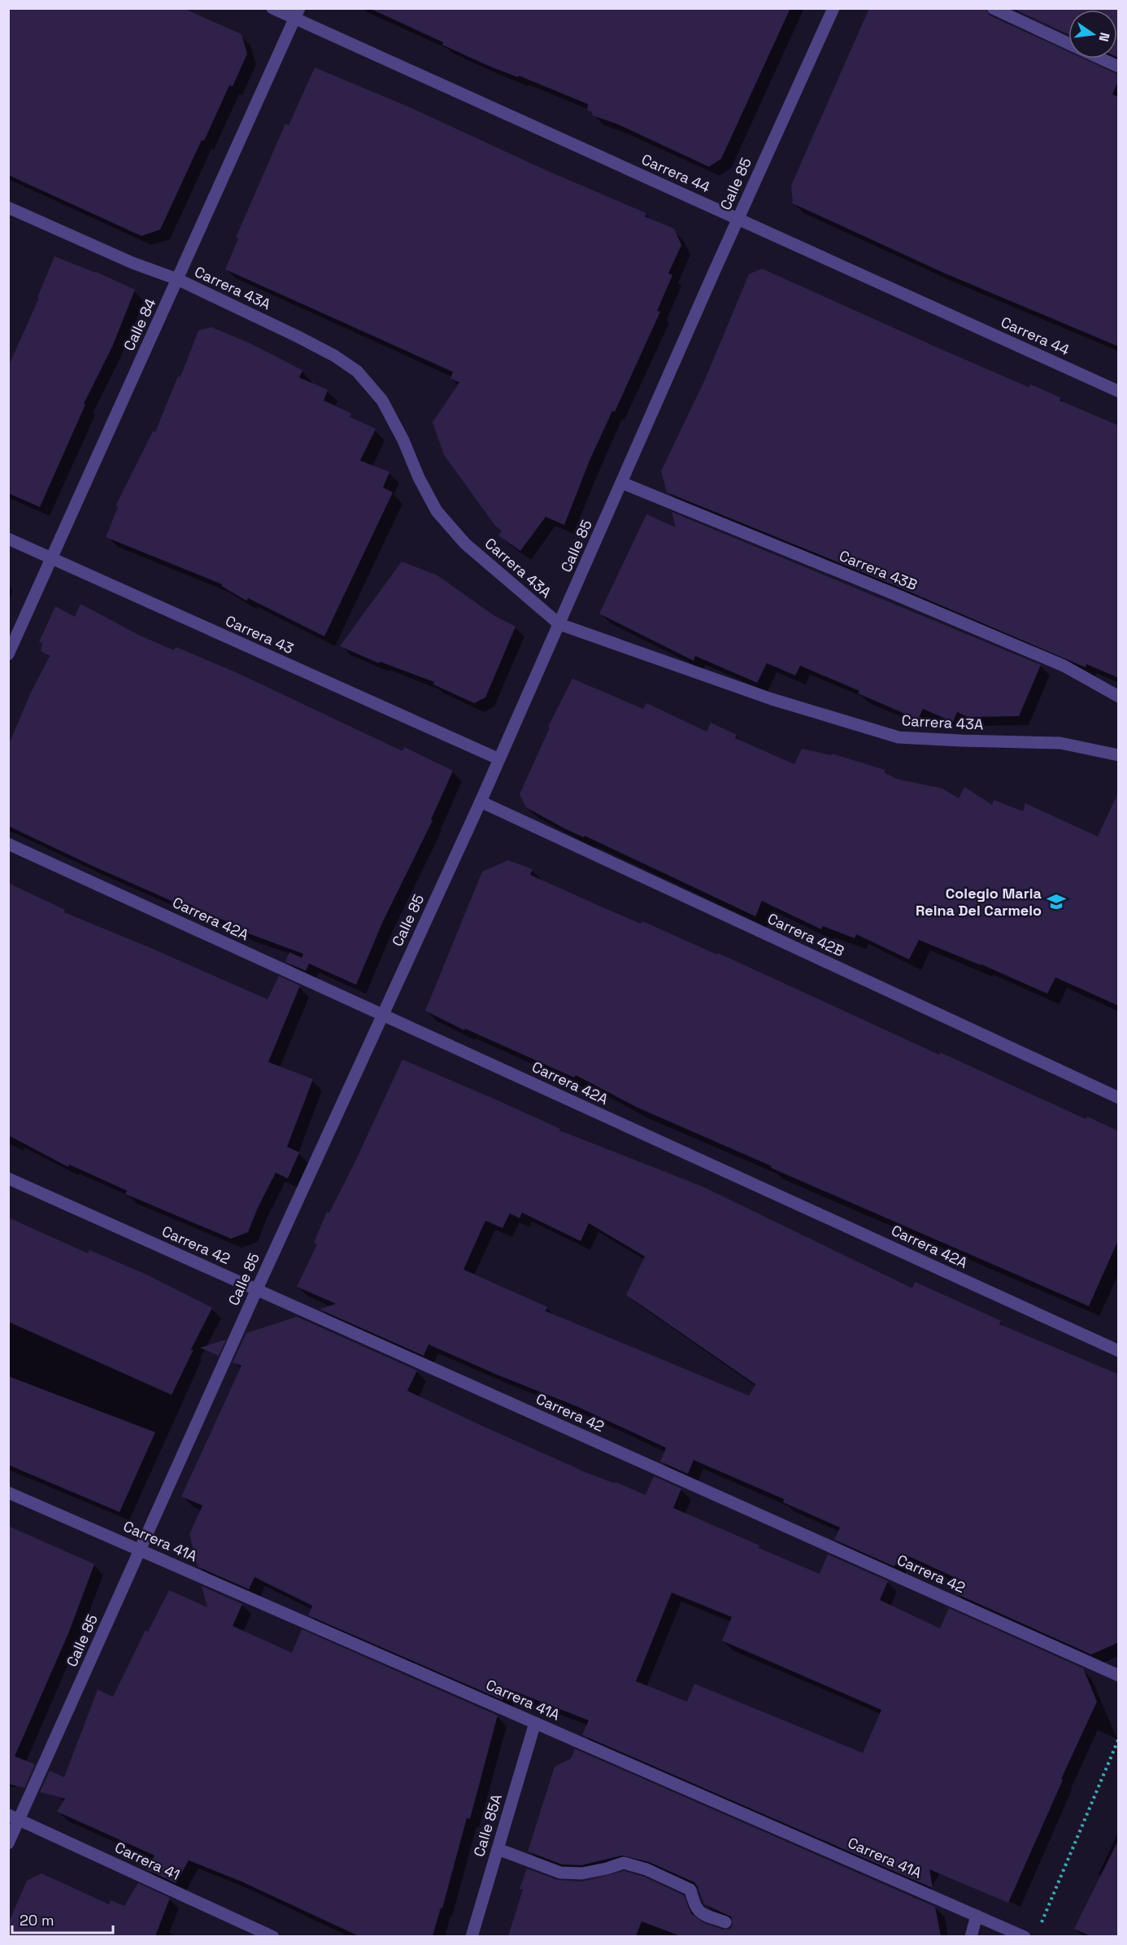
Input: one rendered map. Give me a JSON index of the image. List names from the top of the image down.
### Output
{
  "streets": {
    "street": [
      "Carrera 44",
      "Calle 85",
      "Carrera 43A",
      "Calle 84",
      "Carrera 43B",
      "Carrera 43",
      "Carrera 42A",
      "Carrera 42B",
      "Carrera 42",
      "Carrera 41A",
      "Calle 85A",
      "Carrera 41"
    ]
  },
  "crossings": [
    ["Carrera 44", "Calle 85"],
    ["Carrera 44", "Calle 84"],
    ["Calle 85", "Carrera 43A"],
    ["Calle 85", "Carrera 43B"],
    ["Calle 85", "Carrera 43"],
    ["Calle 85", "Carrera 42A"],
    ["Calle 85", "Carrera 42B"],
    ["Calle 85", "Carrera 42"],
    ["Calle 85", "Carrera 41A"],
    ["Calle 85", "Carrera 41"],
    ["Carrera 43A", "Calle 84"],
    ["Calle 84", "Carrera 43"],
    ["Carrera 41A", "Calle 85A"]
  ],
  "places": {
    "school or university": ["Colegio Maria Reina Del Carmelo"]
  },
  "scale_bar": "20 m",
  "north": "right"
}
